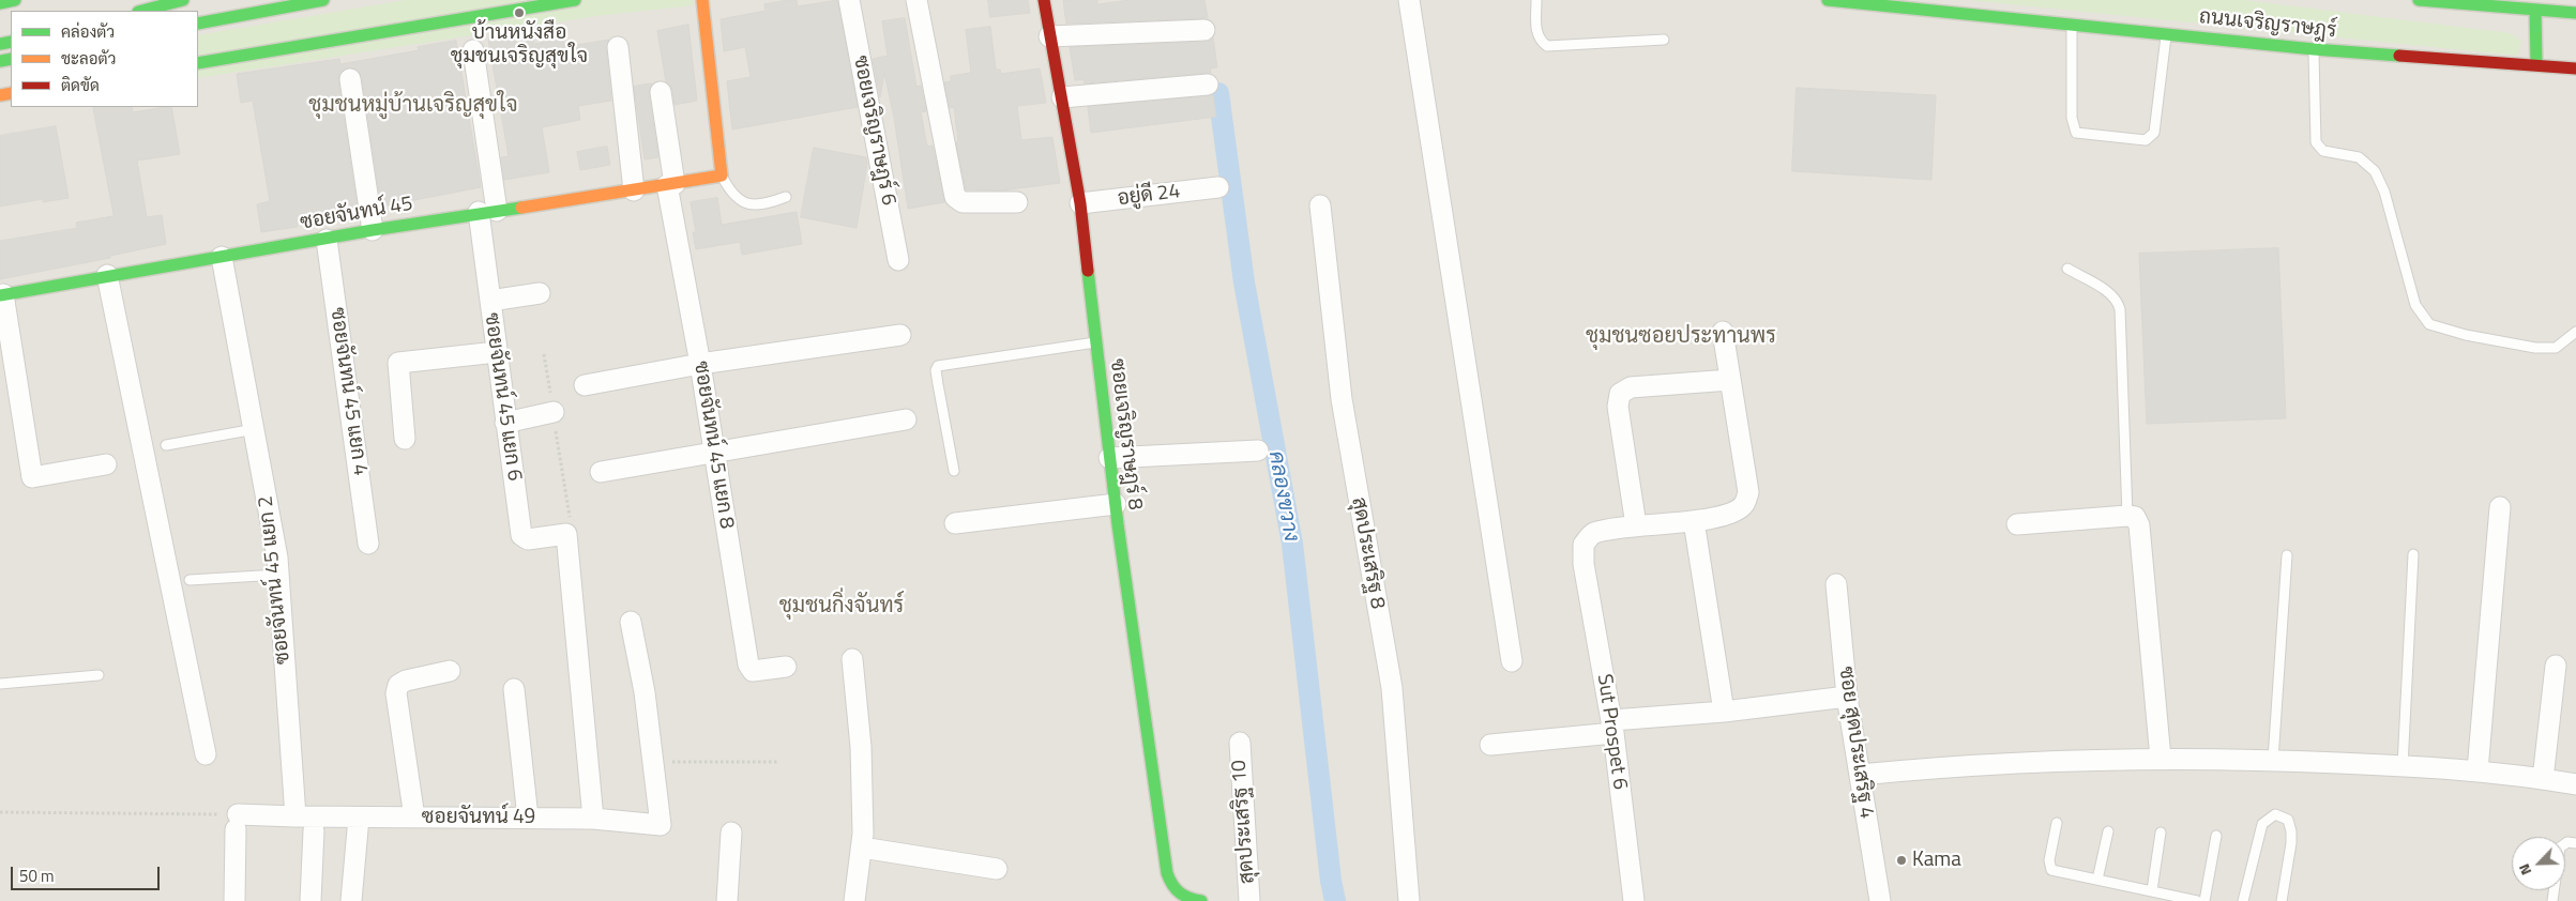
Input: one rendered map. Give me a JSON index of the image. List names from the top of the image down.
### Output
{
  "streets": {
    "main road": ["ถนนเจริญราษฎร์", "ซอยจันทน์ 45", "ซอยเจริญราษฎร์ 8"],
    "street": [
      "ซอยเจริญราษฎร์ 6",
      "อยู่ดี 24",
      "ซอยจันทน์ 45 แยก 4",
      "ซอยจันทน์ 45 แยก 6",
      "ซอยจันทน์ 45 แยก 8",
      "สุดประเสริฐ 8",
      "ซอยจันทน์ 45 แยก 2",
      "Sut Prospet 6",
      "ซอย สุดประเสริฐ 4",
      "ซอยจันทน์ 49",
      "สุดประเสริฐ 10"
    ]
  },
  "crossings": [
    ["อยู่ดี 24", "ซอยเจริญราษฎร์ 8"],
    ["ซอยจันทน์ 45", "ซอยจันทน์ 45 แยก 4"],
    ["ซอยจันทน์ 45", "ซอยจันทน์ 45 แยก 6"],
    ["ซอยจันทน์ 45", "ซอยจันทน์ 45 แยก 8"],
    ["ซอยจันทน์ 45", "ซอยจันทน์ 45 แยก 2"],
    ["ซอยจันทน์ 45 แยก 2", "ซอยจันทน์ 49"]
  ],
  "districts": ["ชุมชนหมู่บ้านเจริญสุขใจ", "ชุมชนซอยประทานพร", "ชุมชนกิ่งจันทร์"],
  "water": ["คลองขวาง"],
  "places": ["บ้านหนังสือ ชุมชนเจริญสุขใจ", "Kama"],
  "legend": ["คล่องตัว", "ชะลอตัว", "ติดขัด"],
  "scale_bar": "50 m",
  "north": "bottom left"
}
